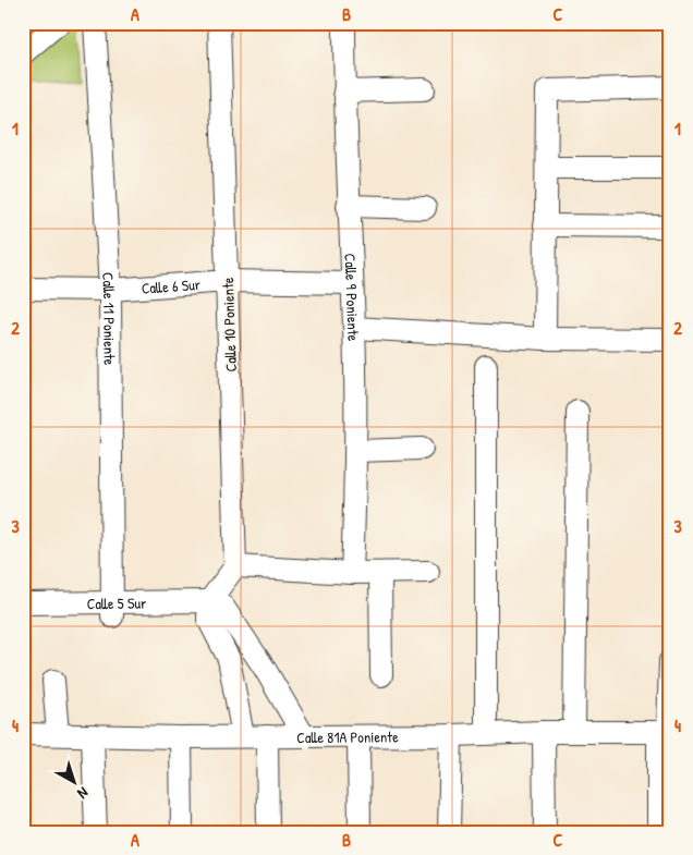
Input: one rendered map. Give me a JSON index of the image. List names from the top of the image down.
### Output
{
  "streets": {
    "street": [
      "Calle 6 Sur",
      "Calle 9 Poniente",
      "Calle 11 Poniente",
      "Calle 10 Poniente",
      "Calle 5 Sur",
      "Calle 81A Poniente"
    ]
  },
  "crossings": [
    ["Calle 6 Sur", "Calle 9 Poniente"],
    ["Calle 6 Sur", "Calle 11 Poniente"],
    ["Calle 6 Sur", "Calle 10 Poniente"],
    ["Calle 11 Poniente", "Calle 5 Sur"]
  ],
  "north": "bottom right",
  "grid": {
    "columns": ["A", "B", "C"],
    "rows": [
      "1",
      "2",
      "3",
      "4"
    ]
  }
}
